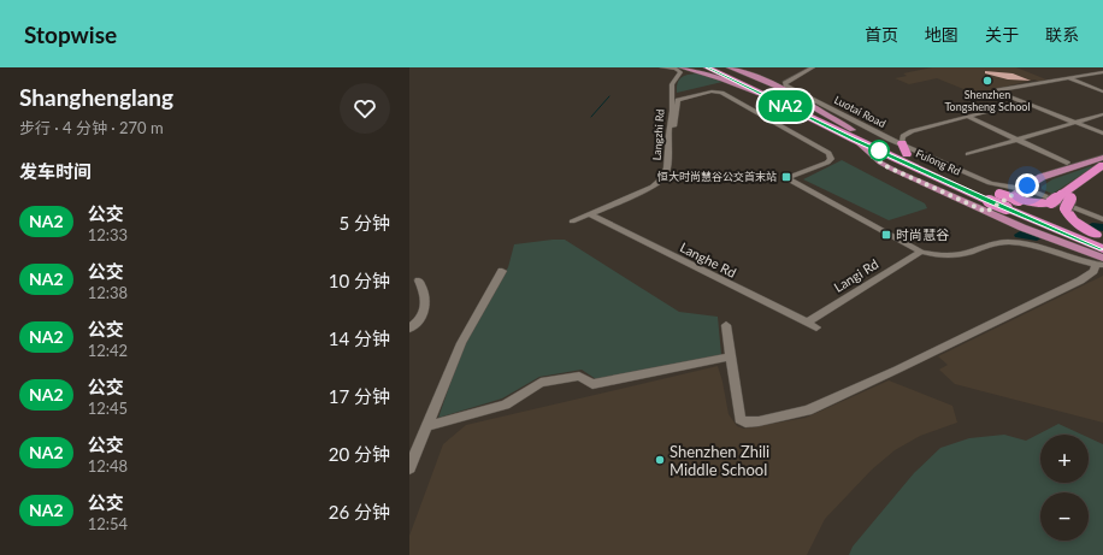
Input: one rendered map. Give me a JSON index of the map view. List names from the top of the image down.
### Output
{
  "streets": {
    "highway": ["Fulong Rd"],
    "street": [
      "Luotai Road",
      "Langzhi Rd",
      "Langhe Rd",
      "Langi Rd"
    ]
  },
  "crossings": [
    ["Langzhi Rd", "Langhe Rd"],
    ["Langhe Rd", "Langi Rd"]
  ],
  "places": {
    "other": ["Shenzhen Tongsheng School", "Shenzhen Zhili Middle School"],
    "transit": ["恒大时尚慧谷公交首末站", "时尚慧谷"]
  },
  "lines": ["bus line NA2"],
  "page": {
    "header": "Stopwise",
    "nav": [
      "首页",
      "地图",
      "关于",
      "联系"
    ],
    "heading": [
      ["Shanghenglang", "步行 · 4 分钟 · 270 m"],
      "发车时间"
    ],
    "on_map": "NA2",
    "list": [
      {
        "mark": "NA2",
        "name": "公交",
        "note": "12:33",
        "value": "5 分钟"
      },
      {
        "mark": "NA2",
        "name": "公交",
        "note": "12:38",
        "value": "10 分钟"
      },
      {
        "mark": "NA2",
        "name": "公交",
        "note": "12:42",
        "value": "14 分钟"
      },
      {
        "mark": "NA2",
        "name": "公交",
        "note": "12:45",
        "value": "17 分钟"
      },
      {
        "mark": "NA2",
        "name": "公交",
        "note": "12:48",
        "value": "20 分钟"
      },
      {
        "mark": "NA2",
        "name": "公交",
        "note": "12:54",
        "value": "26 分钟"
      }
    ],
    "map_buttons": ["+", "−"]
  }
}
